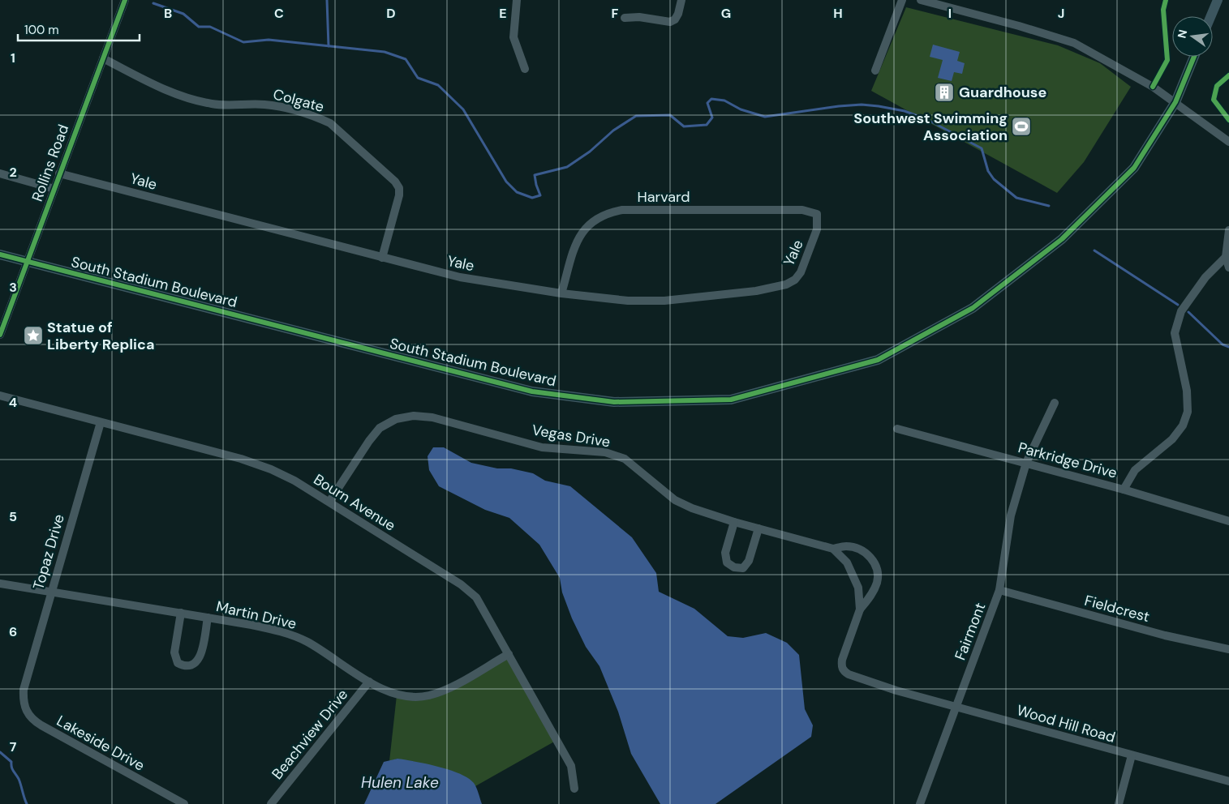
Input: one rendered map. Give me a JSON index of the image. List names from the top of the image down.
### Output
{
  "streets": {
    "main road": ["South Stadium Boulevard"],
    "street": [
      "Colgate",
      "Rollins Road",
      "Yale",
      "Harvard",
      "Vegas Drive",
      "Parkridge Drive",
      "Bourn Avenue",
      "Topaz Drive",
      "Fieldcrest",
      "Martin Drive",
      "Fairmont",
      "Wood Hill Road",
      "Beachview Drive",
      "Lakeside Drive"
    ]
  },
  "crossings": [
    ["Colgate", "Rollins Road"],
    ["Colgate", "Yale"],
    ["Rollins Road", "Yale"],
    ["Rollins Road", "South Stadium Boulevard"],
    ["Yale", "Harvard"],
    ["Vegas Drive", "Bourn Avenue"],
    ["Parkridge Drive", "Fairmont"],
    ["Bourn Avenue", "Topaz Drive"],
    ["Bourn Avenue", "Martin Drive"],
    ["Topaz Drive", "Martin Drive"],
    ["Topaz Drive", "Lakeside Drive"],
    ["Fieldcrest", "Fairmont"],
    ["Martin Drive", "Beachview Drive"],
    ["Fairmont", "Wood Hill Road"]
  ],
  "water": ["Hulen Lake"],
  "places": {
    "building": ["Guardhouse"],
    "sports": ["Southwest Swimming Association"],
    "place": ["Statue of Liberty Replica"]
  },
  "scale_bar": "100 m",
  "north": "left",
  "grid": {
    "columns": [
      "B",
      "C",
      "D",
      "E",
      "F",
      "G",
      "H",
      "I",
      "J"
    ],
    "rows": [
      "1",
      "2",
      "3",
      "4",
      "5",
      "6",
      "7"
    ]
  }
}
